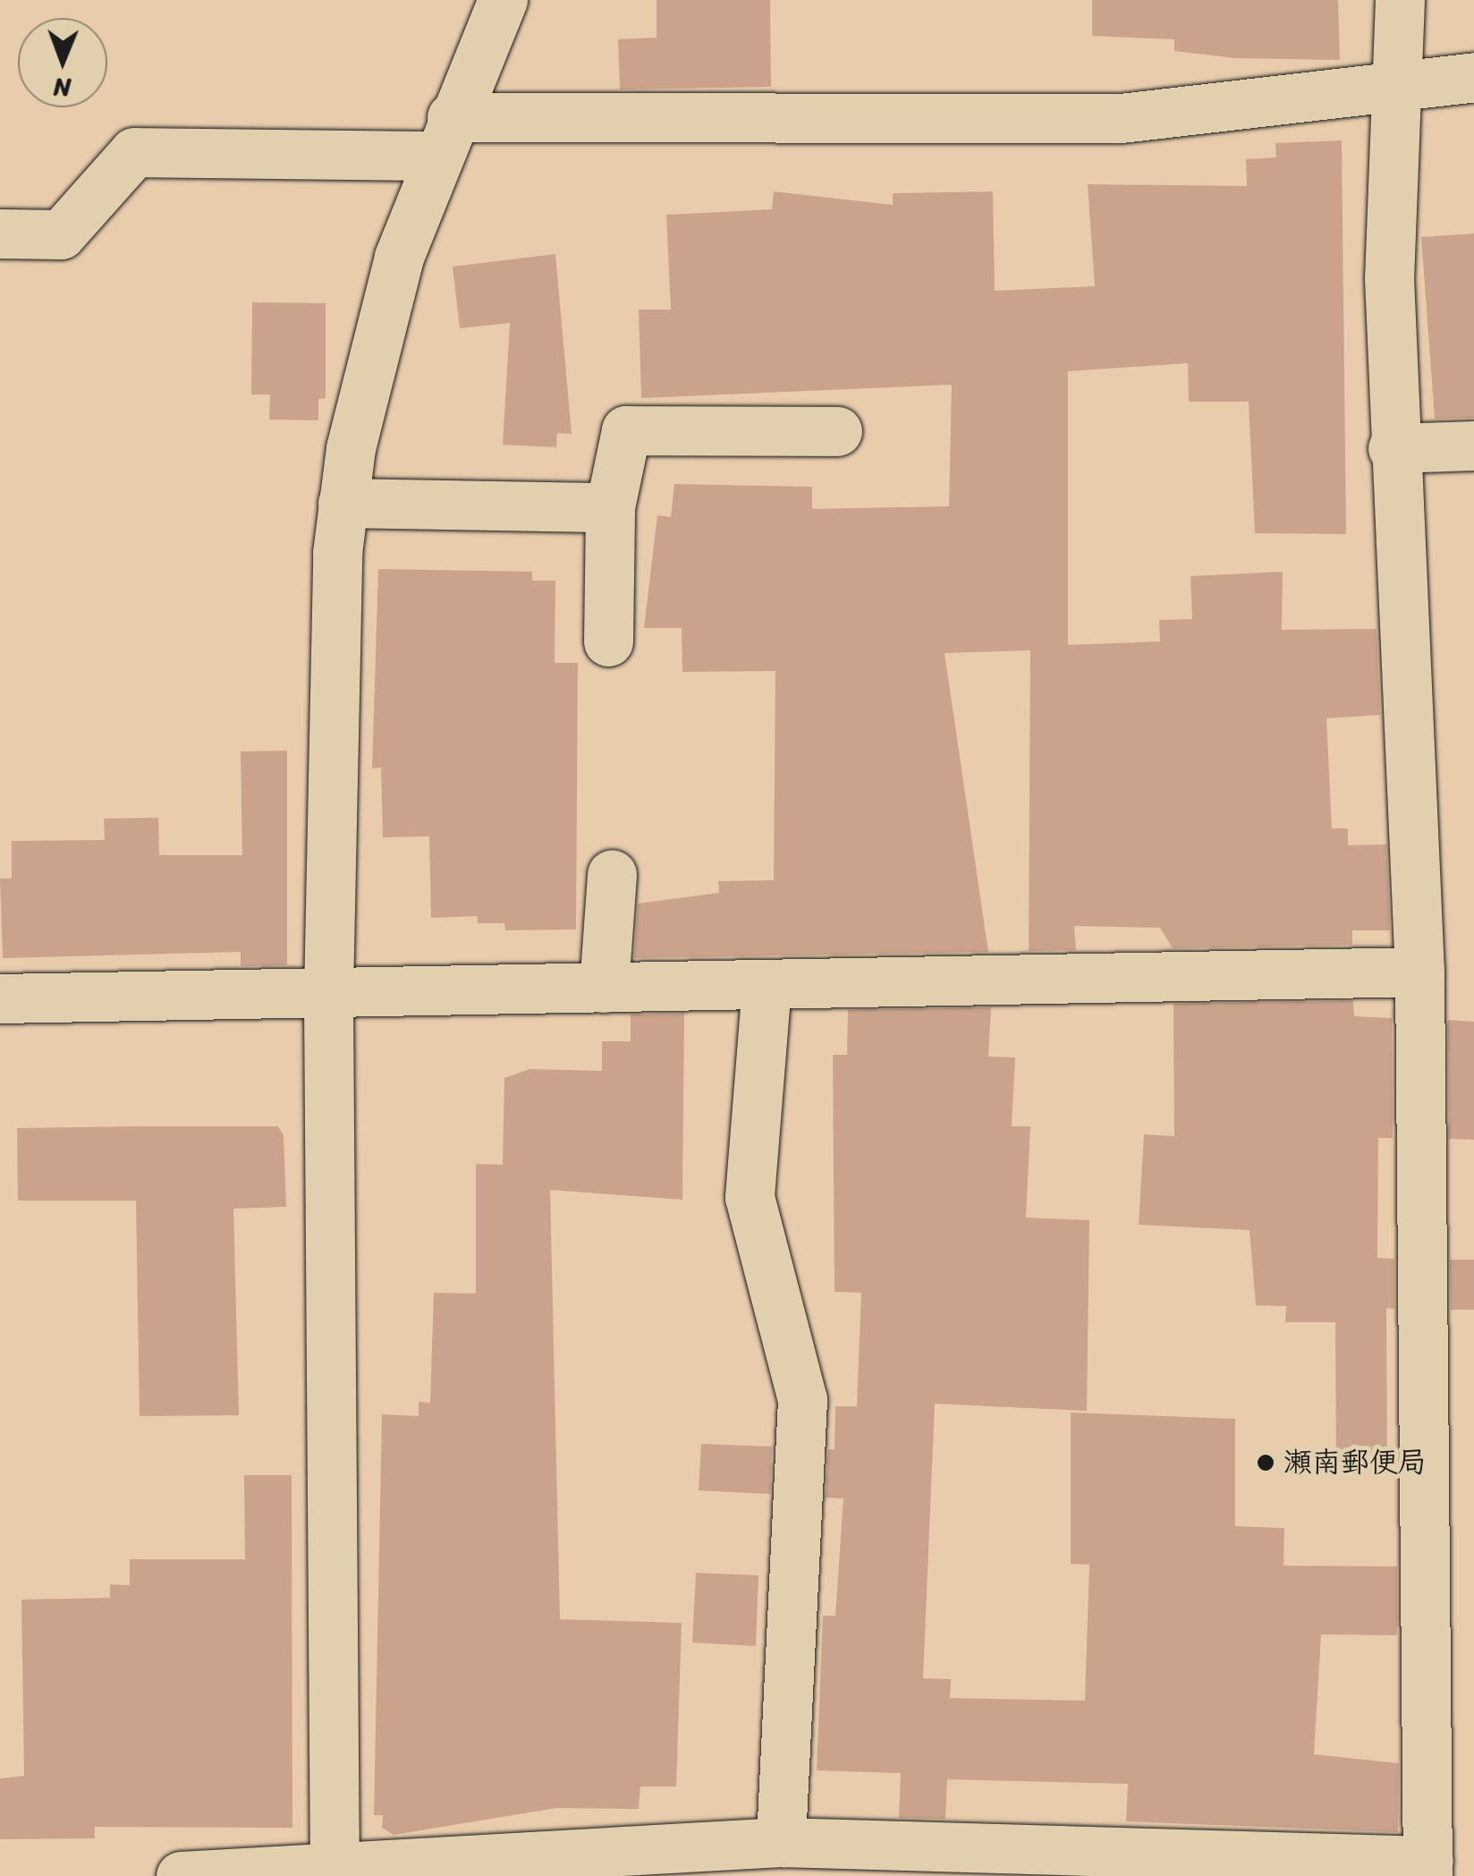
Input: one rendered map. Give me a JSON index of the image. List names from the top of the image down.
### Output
{
  "places": ["瀬南郵便局"],
  "north": "bottom"
}
